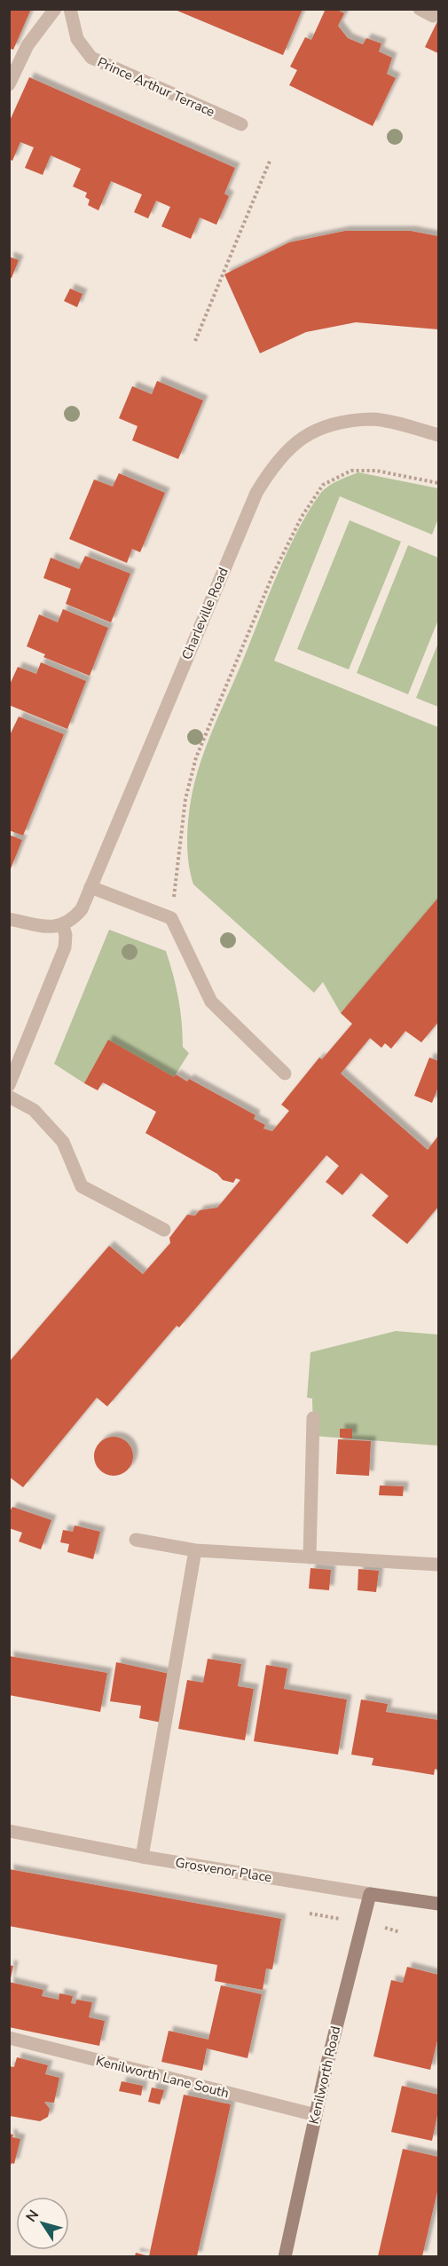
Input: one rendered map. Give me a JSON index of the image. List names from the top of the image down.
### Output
{
  "streets": {
    "street": [
      "Prince Arthur Terrace",
      "Charleville Road",
      "Grosvenor Place",
      "Kenilworth Road",
      "Kenilworth Lane South"
    ]
  },
  "crossings": [
    ["Grosvenor Place", "Kenilworth Road"],
    ["Kenilworth Road", "Kenilworth Lane South"]
  ],
  "north": "top left"
}
